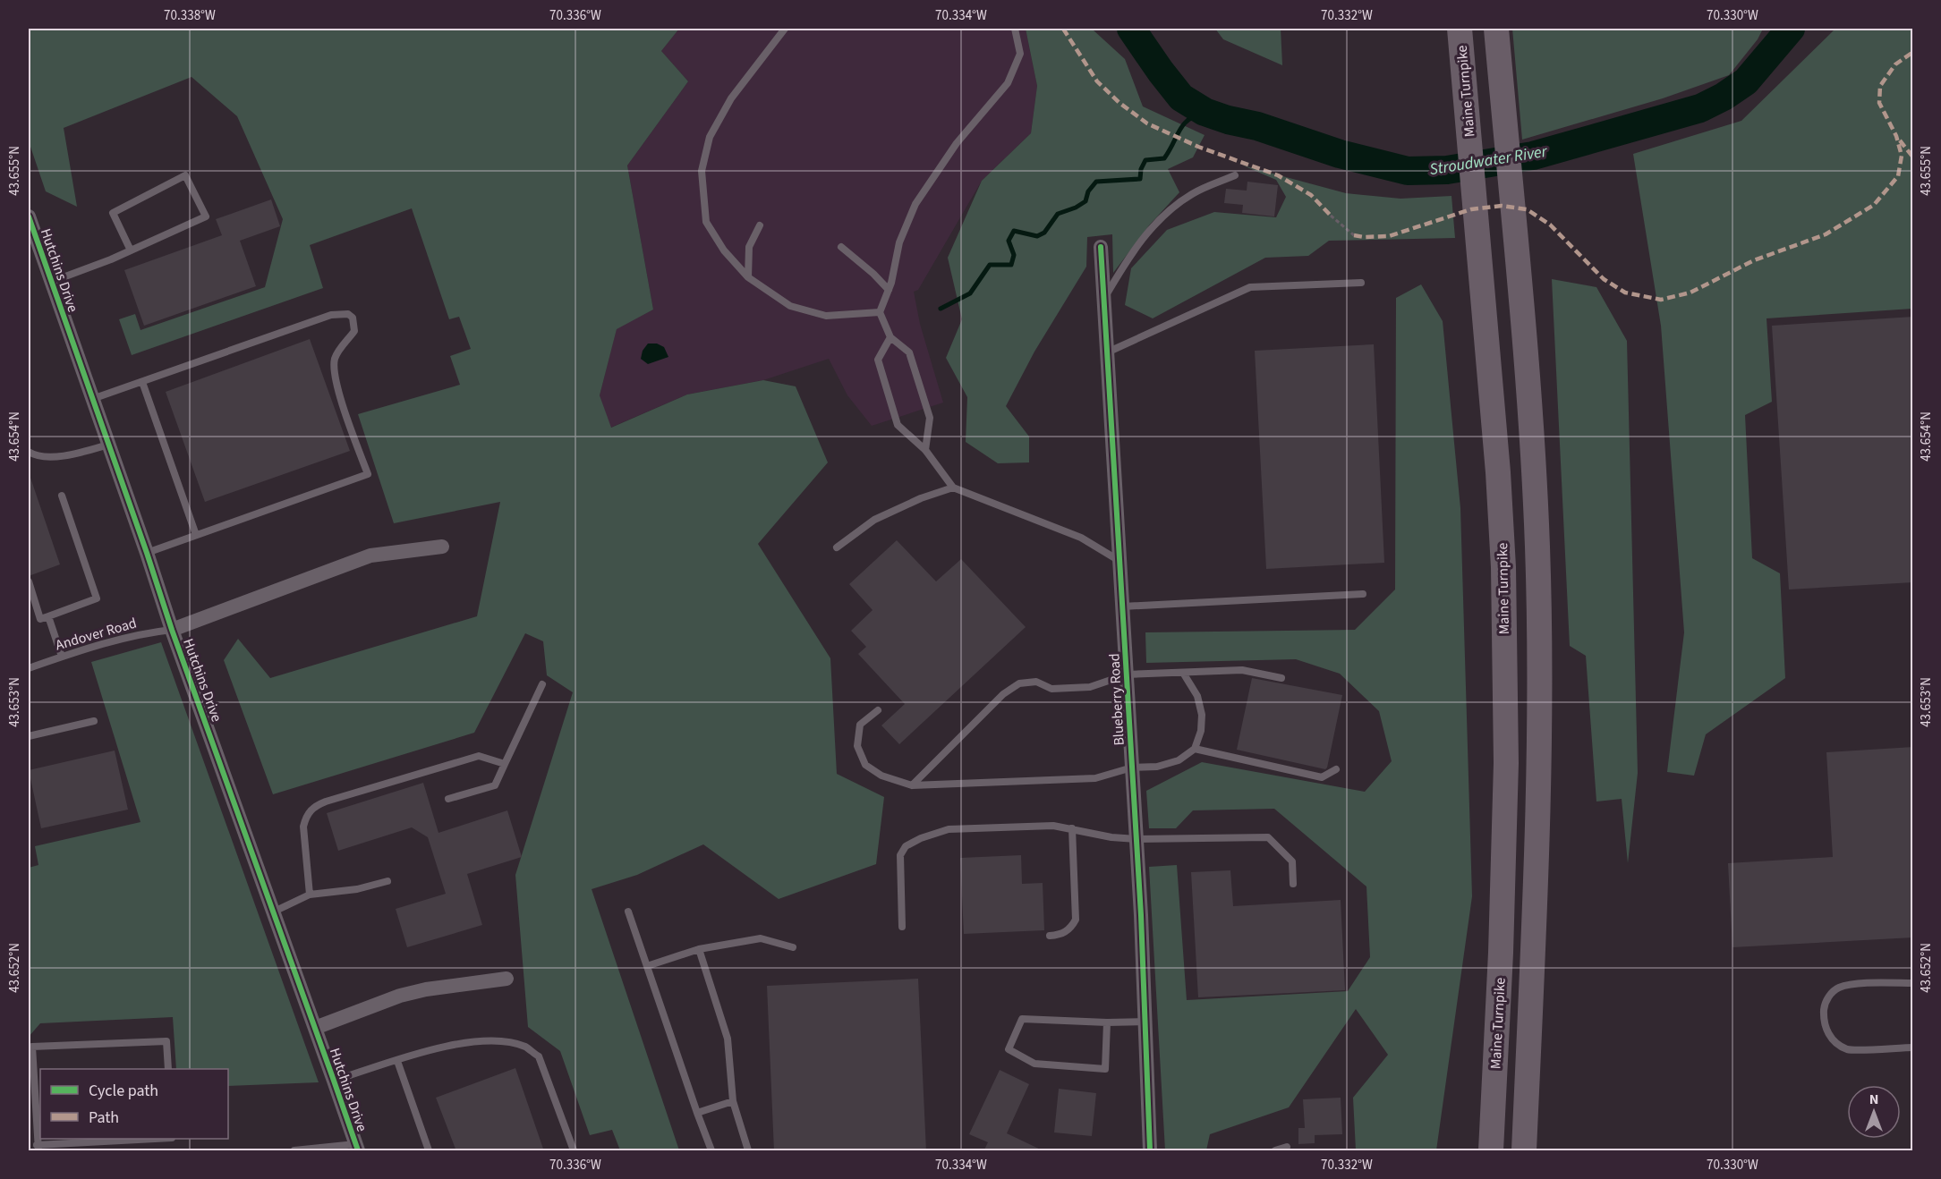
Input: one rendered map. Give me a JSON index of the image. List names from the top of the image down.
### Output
{
  "streets": {
    "highway": ["Maine Turnpike"],
    "street": ["Hutchins Drive", "Blueberry Road"],
    "lane": ["Andover Road"]
  },
  "crossings": [
    ["Hutchins Drive", "Andover Road"]
  ],
  "water": ["Stroudwater River"],
  "legend": ["Cycle path", "Path"],
  "north": "top",
  "coordinates": [
    "70.338°W",
    "70.336°W",
    "70.334°W",
    "70.332°W",
    "70.330°W",
    "43.655°N",
    "43.654°N",
    "43.653°N",
    "43.652°N"
  ]
}
